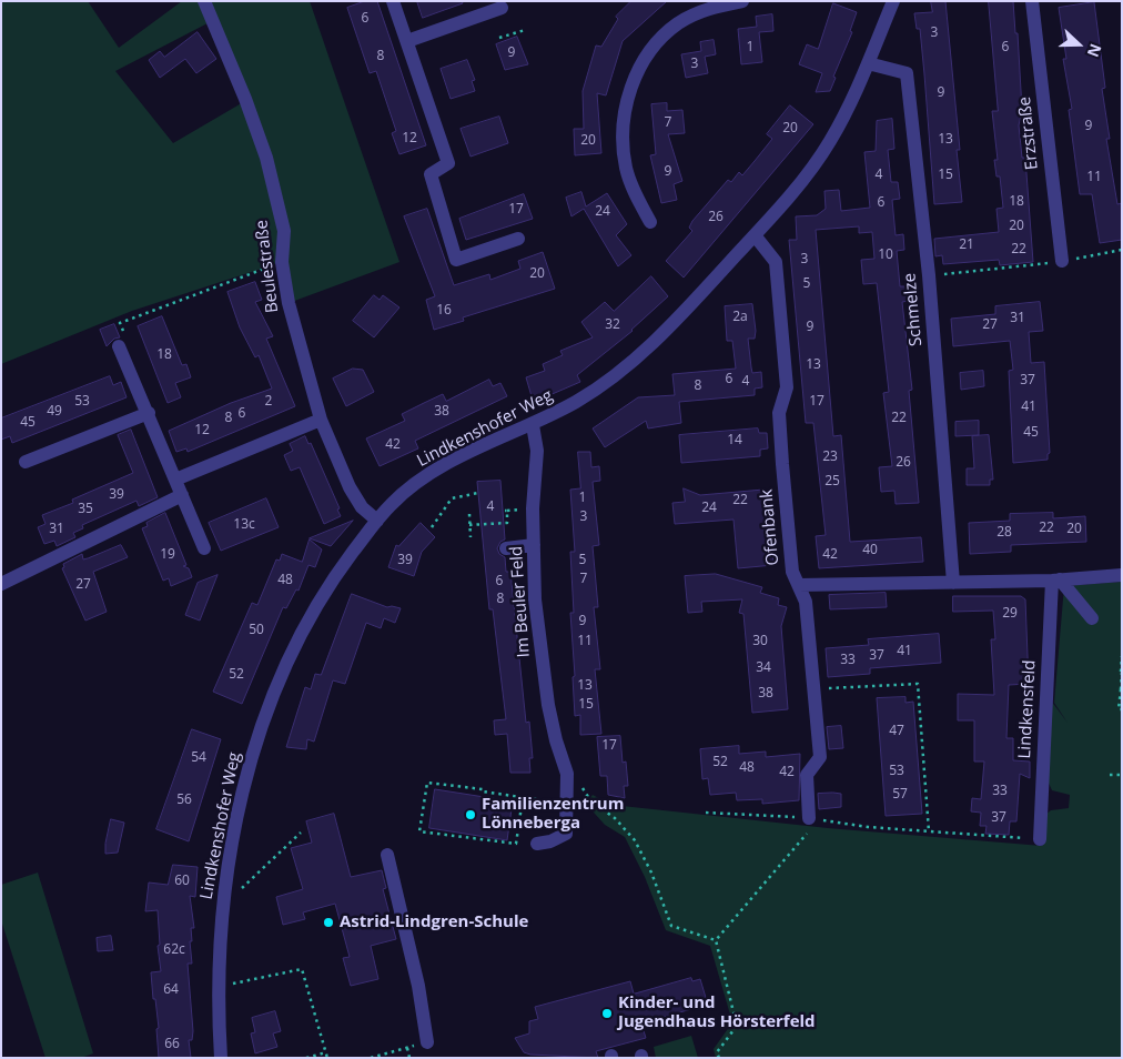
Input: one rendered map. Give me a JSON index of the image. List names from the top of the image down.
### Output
{
  "streets": {
    "street": [
      "Erzstraße",
      "Beulestraße",
      "Schmelze",
      "Lindkenshofer Weg",
      "Ofenbank",
      "Im Beuler Feld",
      "Lindkensfeld"
    ]
  },
  "crossings": [
    ["Beulestraße", "Lindkenshofer Weg"],
    ["Schmelze", "Lindkenshofer Weg"],
    ["Lindkenshofer Weg", "Ofenbank"],
    ["Lindkenshofer Weg", "Im Beuler Feld"]
  ],
  "places": ["Familienzentrum Lönneberga", "Astrid-Lindgren-Schule", "Kinder- und Jugendhaus Hörsterfeld"],
  "house_numbers": [
    "6",
    "3",
    "1",
    "6",
    "9",
    "8",
    "3",
    "9",
    "7",
    "9",
    "20",
    "12",
    "13",
    "20",
    "9",
    "4",
    "15",
    "11",
    "18",
    "6",
    "17",
    "24",
    "26",
    "20",
    "21",
    "22",
    "10",
    "3",
    "20",
    "5",
    "16",
    "2a",
    "31",
    "32",
    "27",
    "9",
    "18",
    "13",
    "6",
    "37",
    "4",
    "8",
    "53",
    "2",
    "17",
    "41",
    "49",
    "38",
    "6",
    "8",
    "22",
    "45",
    "12",
    "45",
    "14",
    "42",
    "23",
    "26",
    "25",
    "39",
    "1",
    "22",
    "4",
    "24",
    "35",
    "3",
    "13c",
    "22",
    "31",
    "20",
    "28",
    "40",
    "19",
    "42",
    "39",
    "5",
    "7",
    "48",
    "6",
    "27",
    "8",
    "29",
    "9",
    "50",
    "11",
    "30",
    "41",
    "37",
    "33",
    "34",
    "52",
    "13",
    "38",
    "15",
    "47",
    "17",
    "54",
    "52",
    "48",
    "53",
    "42",
    "33",
    "57",
    "56",
    "37",
    "60",
    "62c",
    "64",
    "66"
  ],
  "north": "right"
}
